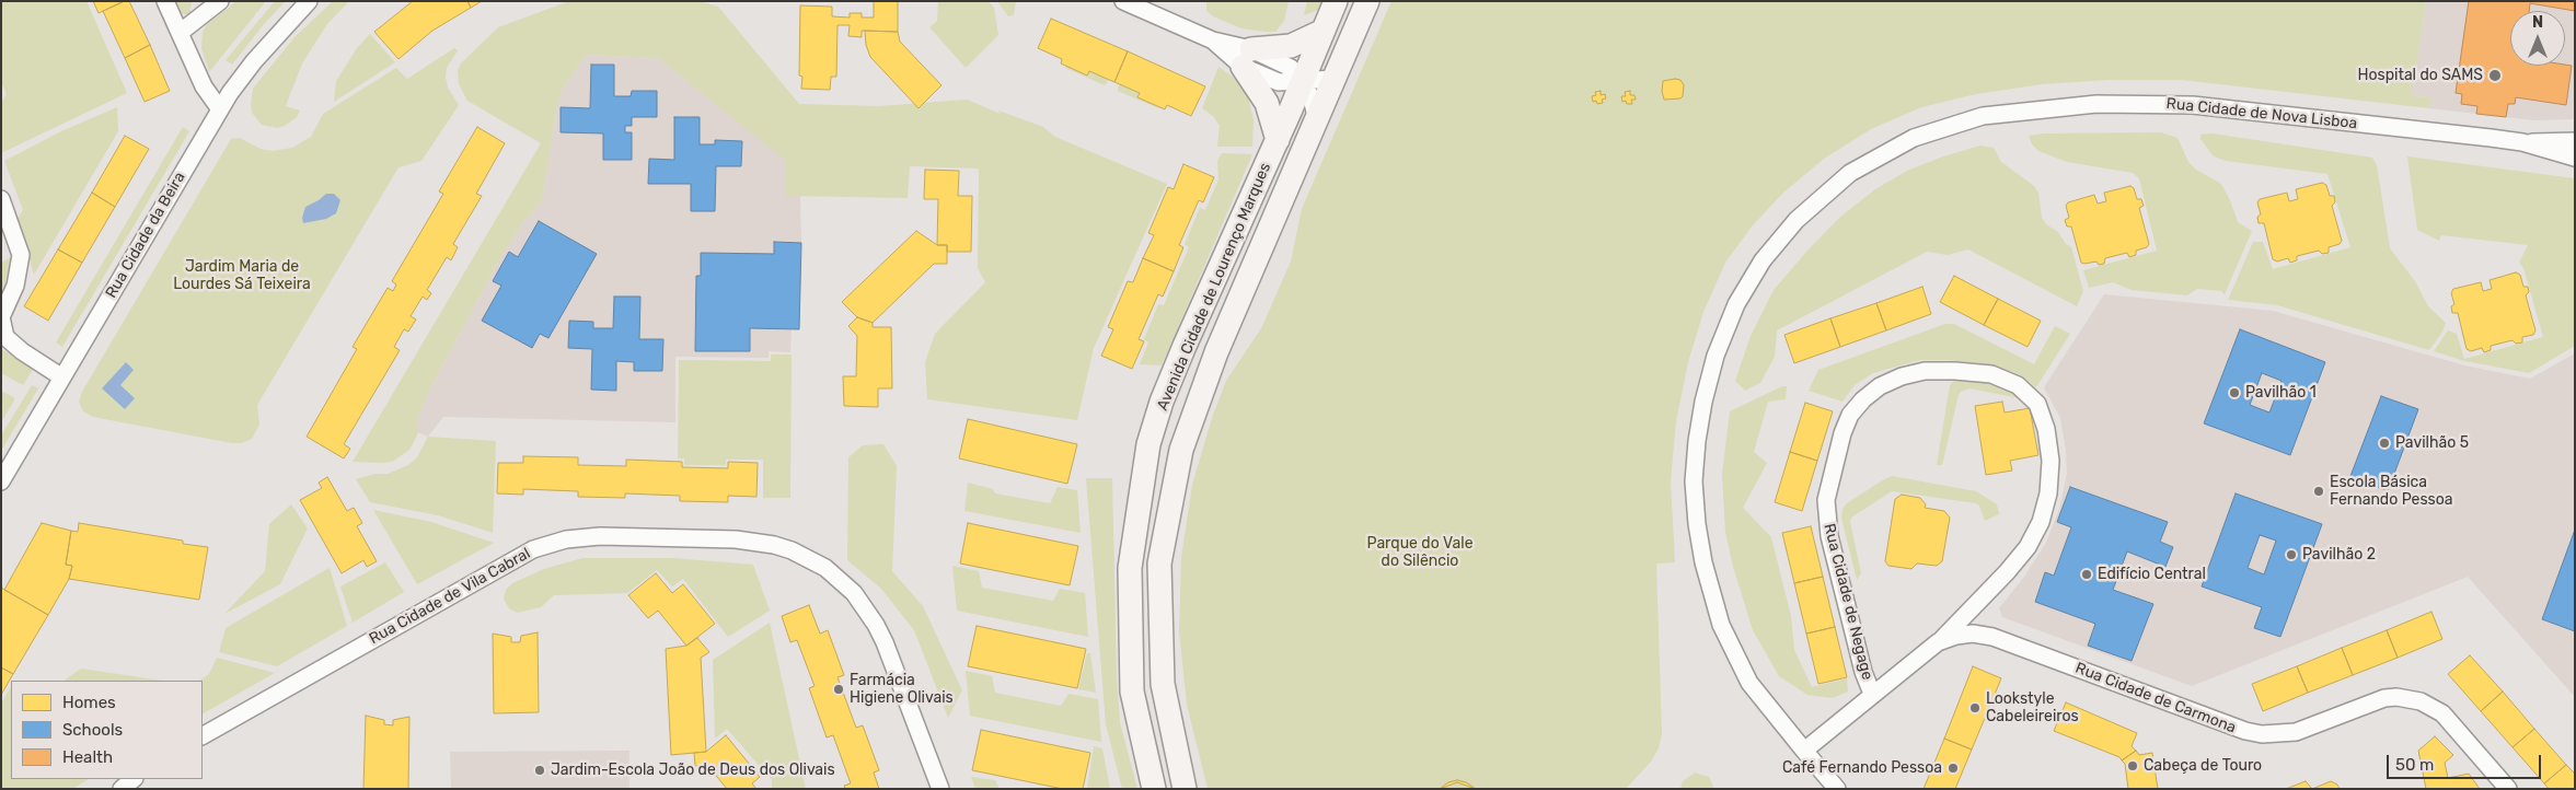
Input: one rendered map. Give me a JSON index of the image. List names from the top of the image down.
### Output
{
  "streets": {
    "street": [
      "Rua Cidade de Nova Lisboa",
      "Rua Cidade da Beira",
      "Avenida Cidade de Lourenço Marques",
      "Rua Cidade de Vila Cabral",
      "Rua Cidade de Negage",
      "Rua Cidade de Carmona"
    ]
  },
  "crossings": [
    ["Rua Cidade de Nova Lisboa", "Rua Cidade de Carmona"],
    ["Rua Cidade de Negage", "Rua Cidade de Carmona"]
  ],
  "parks": ["Jardim Maria de Lourdes Sá Teixeira", "Parque do Vale do Silêncio"],
  "places": [
    "Hospital do SAMS",
    "Pavilhão 1",
    "Pavilhão 5",
    "Escola Básica Fernando Pessoa",
    "Pavilhão 2",
    "Edifício Central",
    "Farmácia Higiene Olivais",
    "Lookstyle Cabeleireiros",
    "Cabeça de Touro",
    "Café Fernando Pessoa",
    "Jardim-Escola João de Deus dos Olivais"
  ],
  "legend": ["Homes", "Schools", "Health"],
  "scale_bar": "50 m",
  "north": "top"
}
